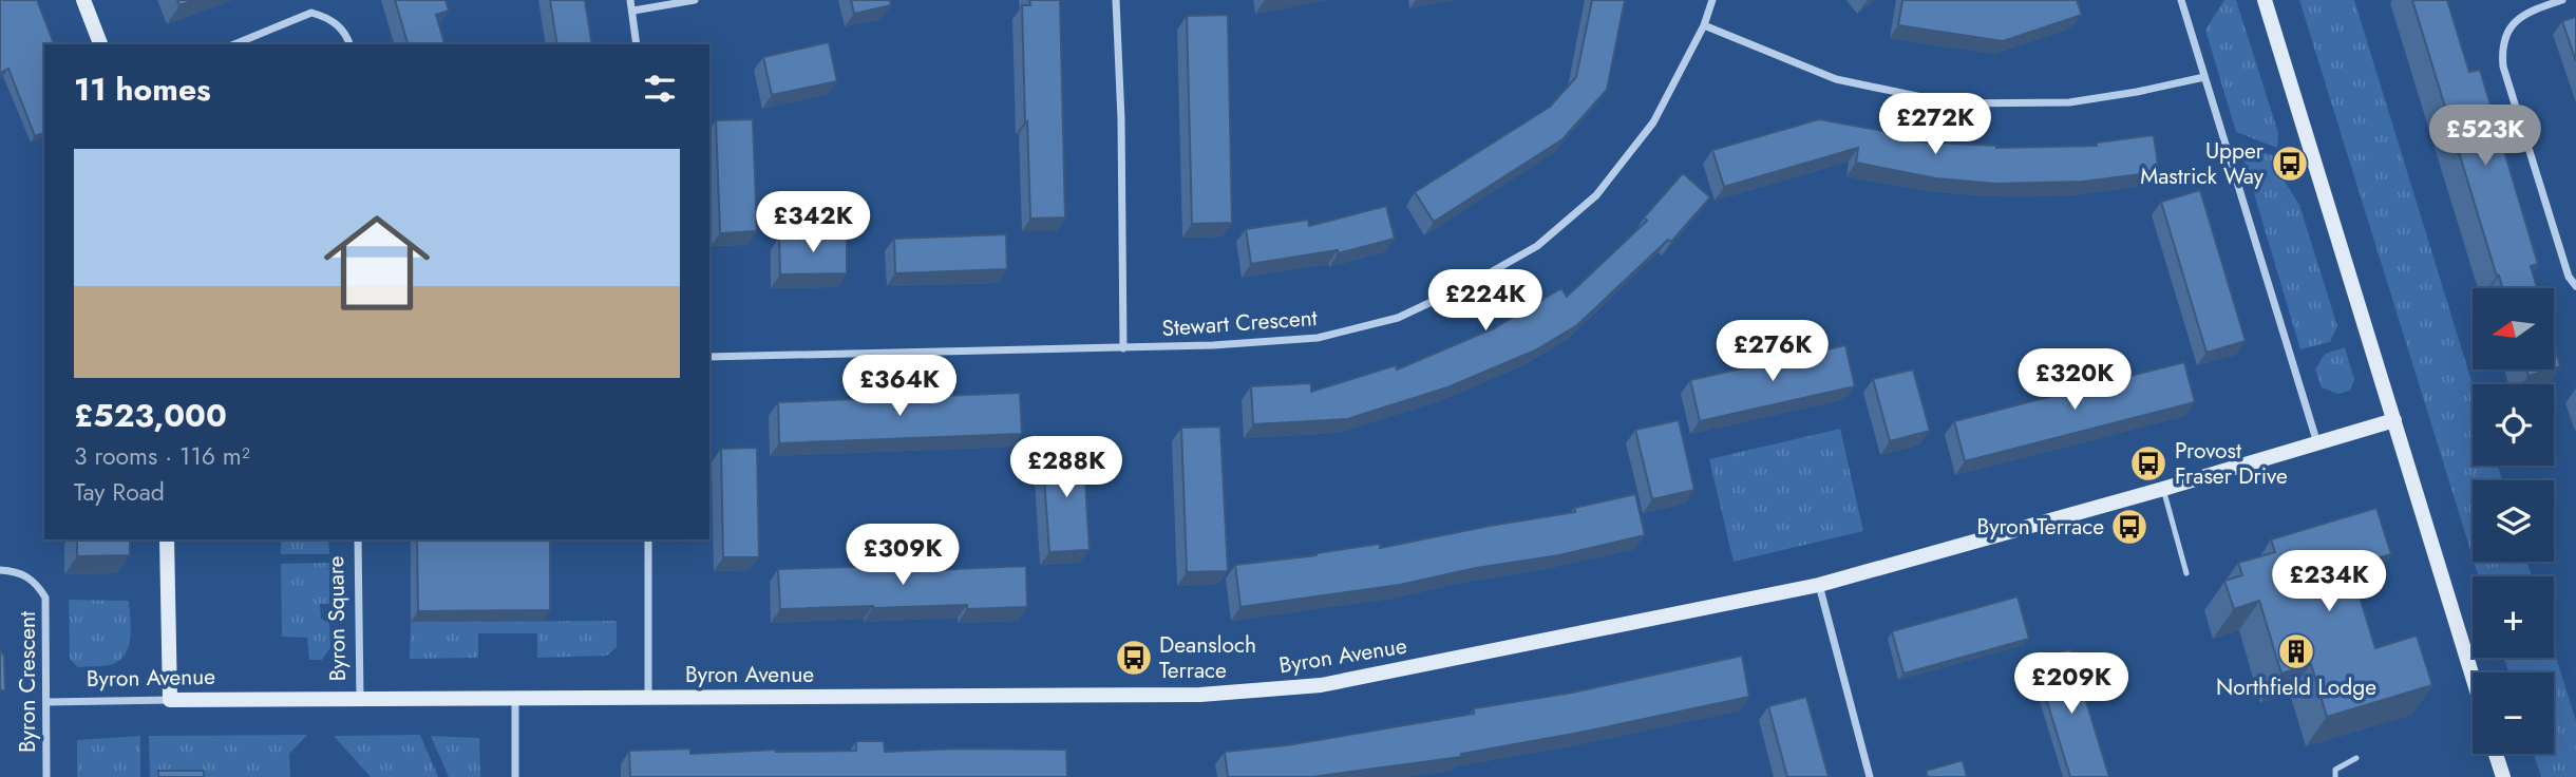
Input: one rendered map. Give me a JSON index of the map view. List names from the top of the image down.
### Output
{
  "streets": {
    "street": [
      "Stewart Crescent",
      "Byron Square",
      "Byron Avenue",
      "Byron Crescent"
    ]
  },
  "crossings": [
    ["Byron Square", "Byron Avenue"],
    ["Byron Avenue", "Byron Crescent"]
  ],
  "places": {
    "bus stop": [
      "Upper Mastrick Way",
      "Provost Fraser Drive",
      "Byron Terrace",
      "Deansloch Terrace"
    ],
    "building": ["Northfield Lodge"]
  },
  "north": "left",
  "page": {
    "heading": "11 homes",
    "price": [
      "£272K",
      "£523K",
      "£342K",
      "£224K",
      "£276K",
      "£320K",
      "£364K",
      "£288K",
      "£309K",
      "£234K",
      "£209K"
    ],
    "list": [
      {
        "name": "£523,000",
        "note": "3 rooms · 116 m² · Tay Road"
      }
    ],
    "map_buttons": ["+", "−"]
  }
}
